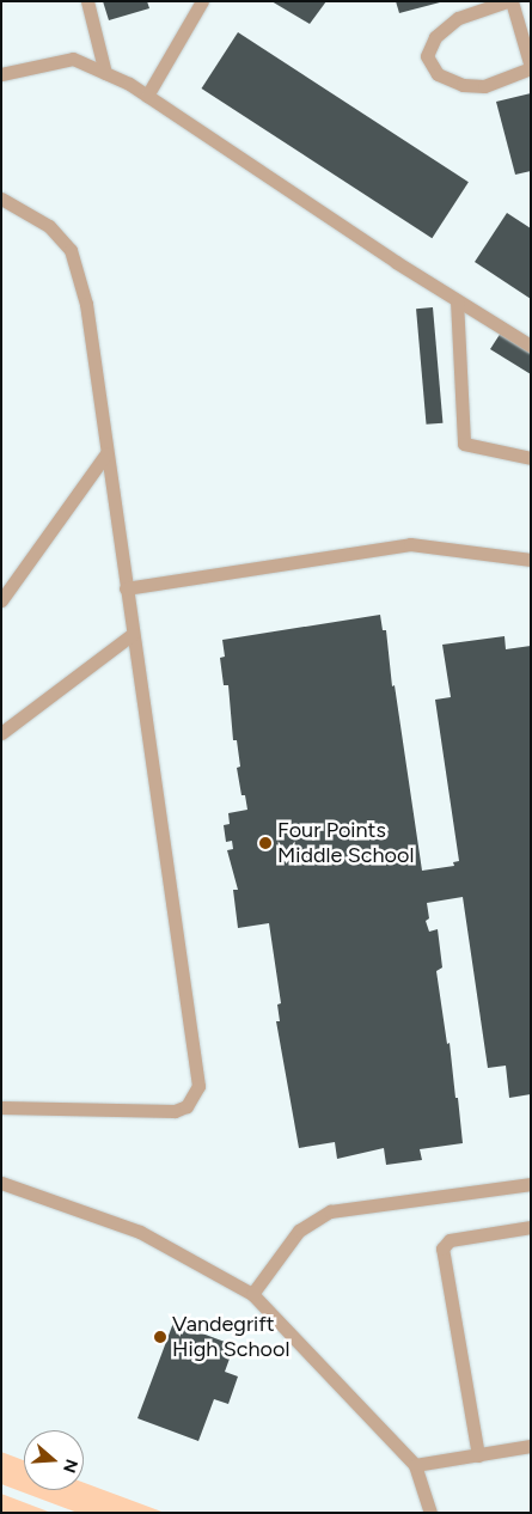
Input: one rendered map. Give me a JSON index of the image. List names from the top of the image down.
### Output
{
  "places": ["Four Points Middle School", "Vandegrift High School"],
  "north": "right"
}
